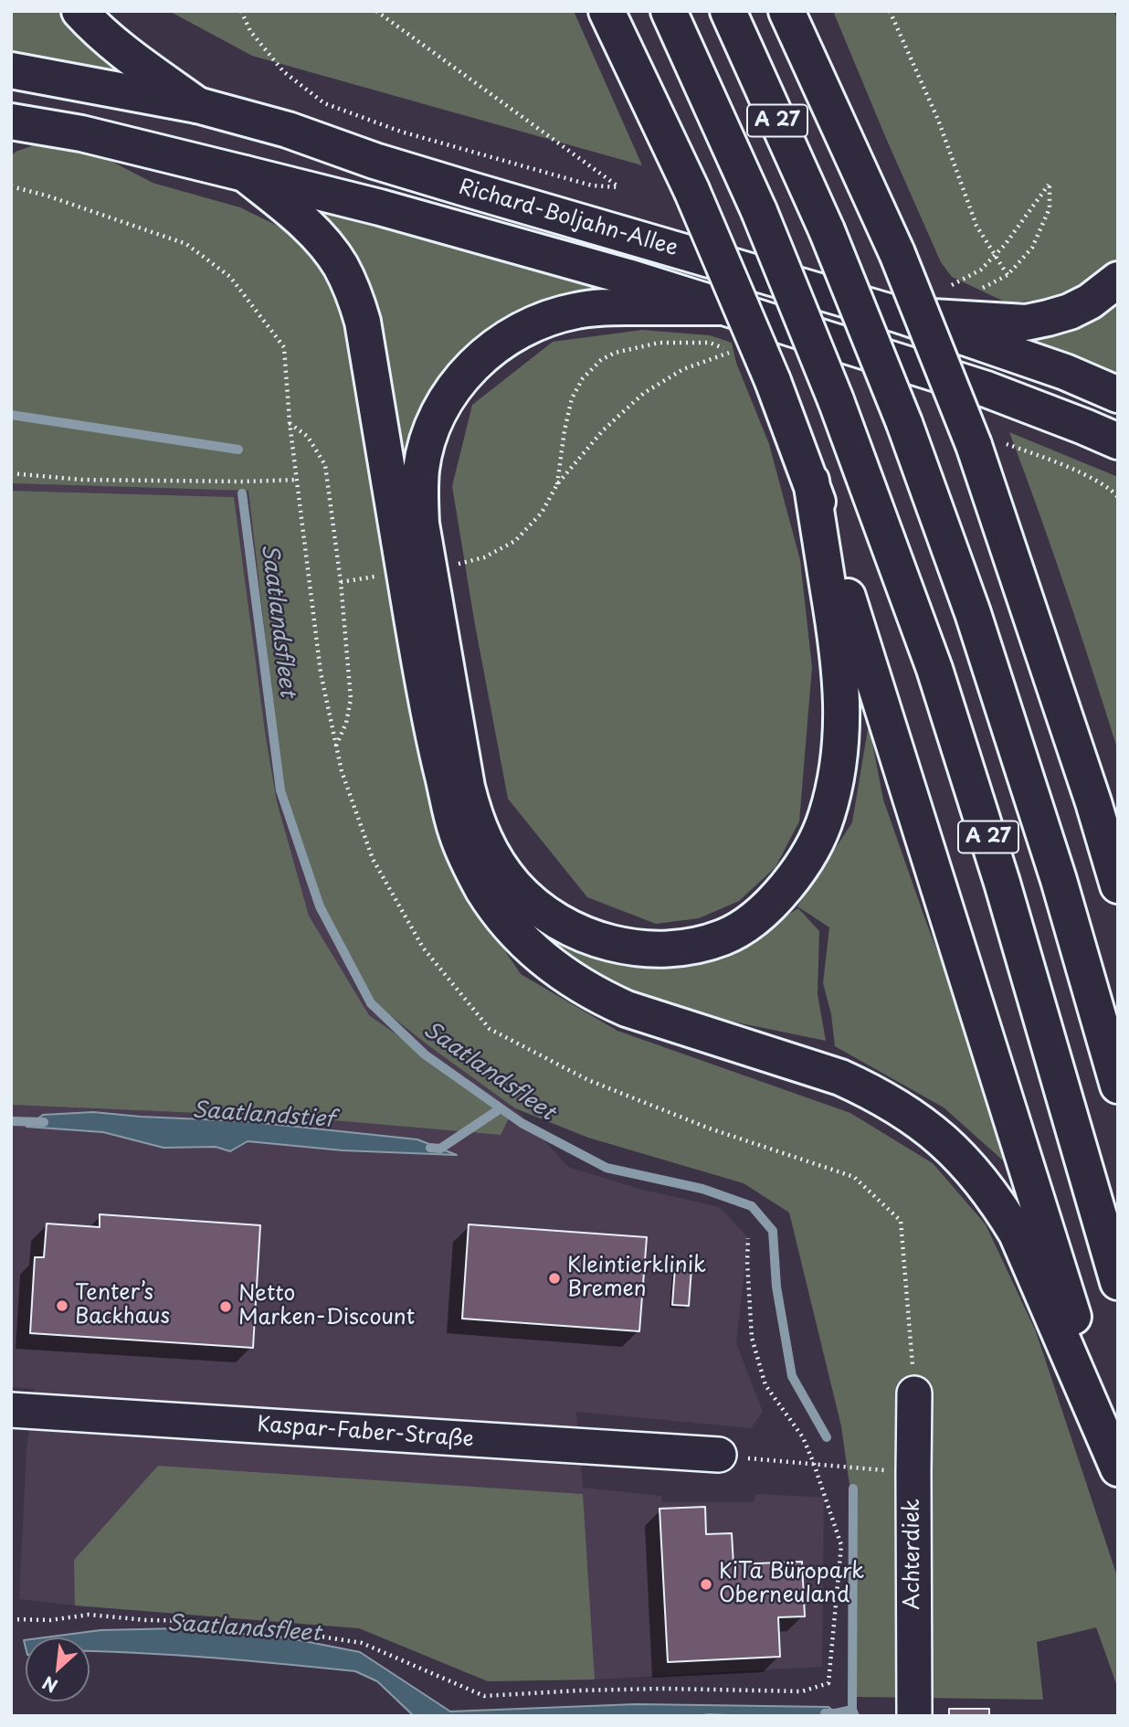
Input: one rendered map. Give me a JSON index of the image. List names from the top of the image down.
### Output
{
  "streets": {
    "main road": ["A 27", "Richard-Boljahn-Allee"],
    "street": ["Kaspar-Faber-Straße", "Achterdiek"]
  },
  "water": ["Saatlandsfleet", "Saatlandstief"],
  "places": [
    "Kleintierklinik Bremen",
    "Tenter’s Backhaus",
    "Netto Marken-Discount",
    "KiTa Büropark Oberneuland"
  ],
  "north": "bottom left"
}
